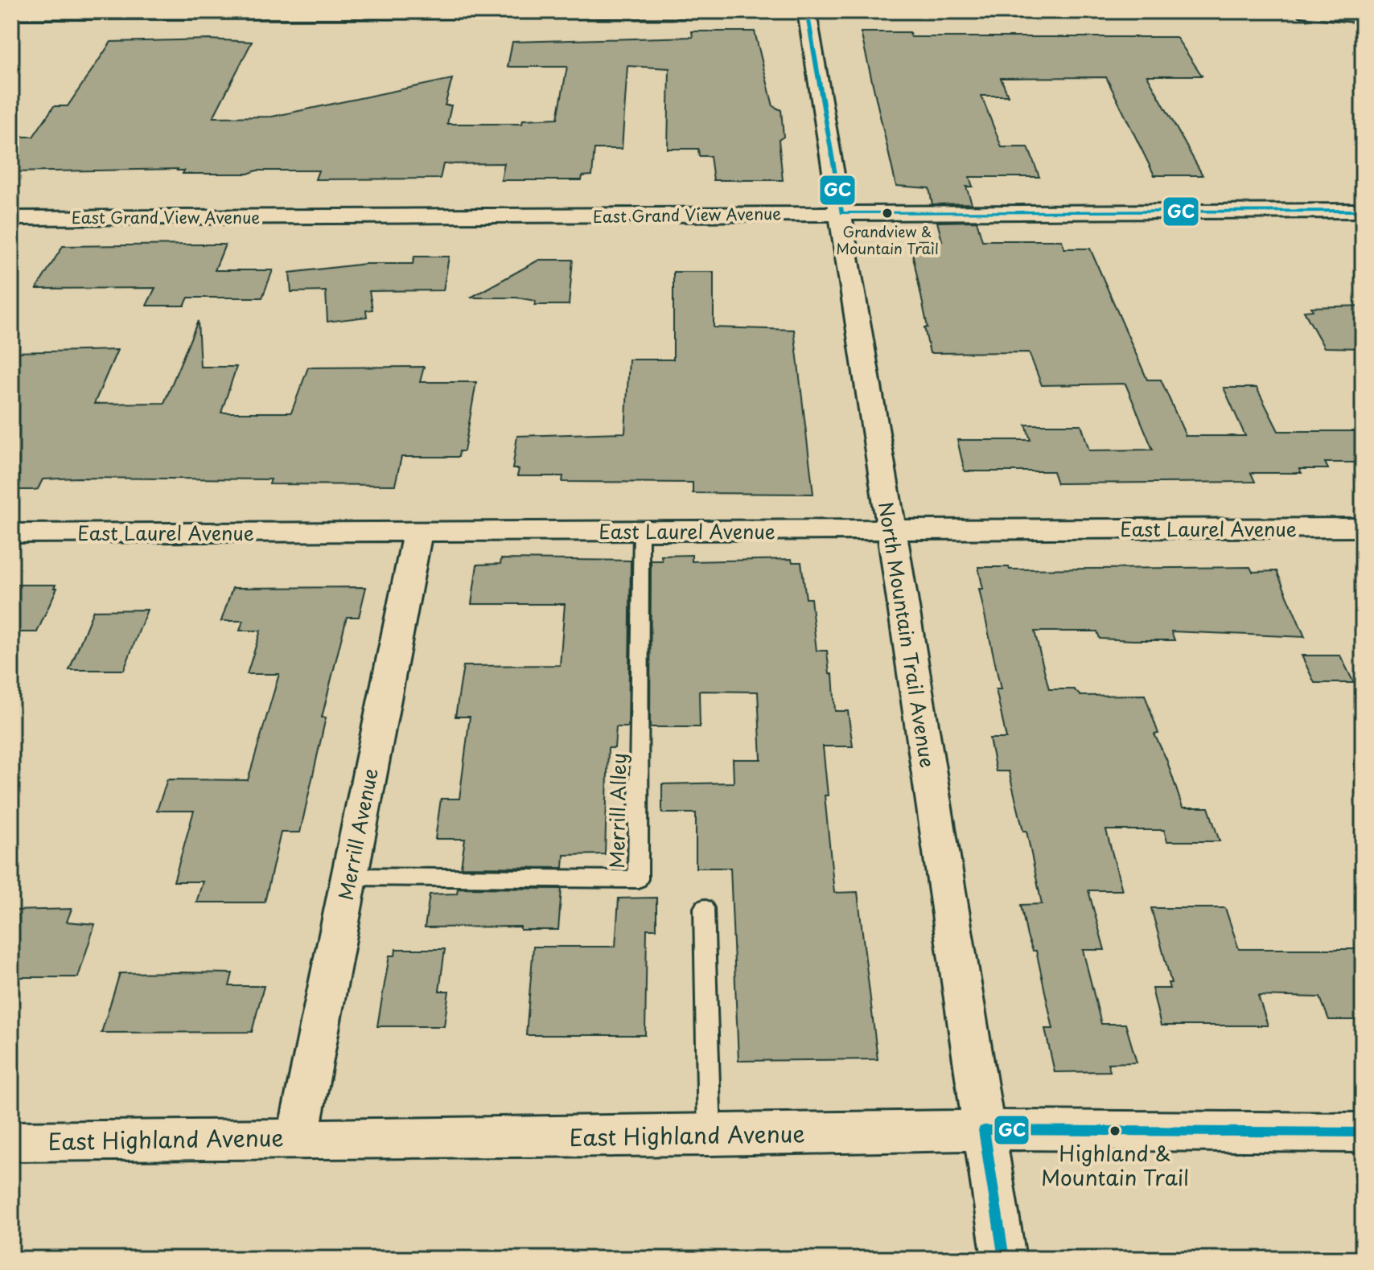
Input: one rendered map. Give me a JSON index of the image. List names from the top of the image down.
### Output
{
  "streets": {
    "street": [
      "East Grand View Avenue",
      "East Laurel Avenue",
      "North Mountain Trail Avenue",
      "Merrill Avenue",
      "East Highland Avenue"
    ],
    "lane": ["Merrill Alley"]
  },
  "crossings": [
    ["East Grand View Avenue", "North Mountain Trail Avenue"],
    ["East Laurel Avenue", "North Mountain Trail Avenue"],
    ["East Laurel Avenue", "Merrill Alley"],
    ["East Laurel Avenue", "Merrill Avenue"],
    ["North Mountain Trail Avenue", "East Highland Avenue"],
    ["Merrill Alley", "Merrill Avenue"],
    ["Merrill Avenue", "East Highland Avenue"]
  ],
  "places": ["Grandview & Mountain Trail", "Highland & Mountain Trail"],
  "lines": ["transit line GC"]
}
